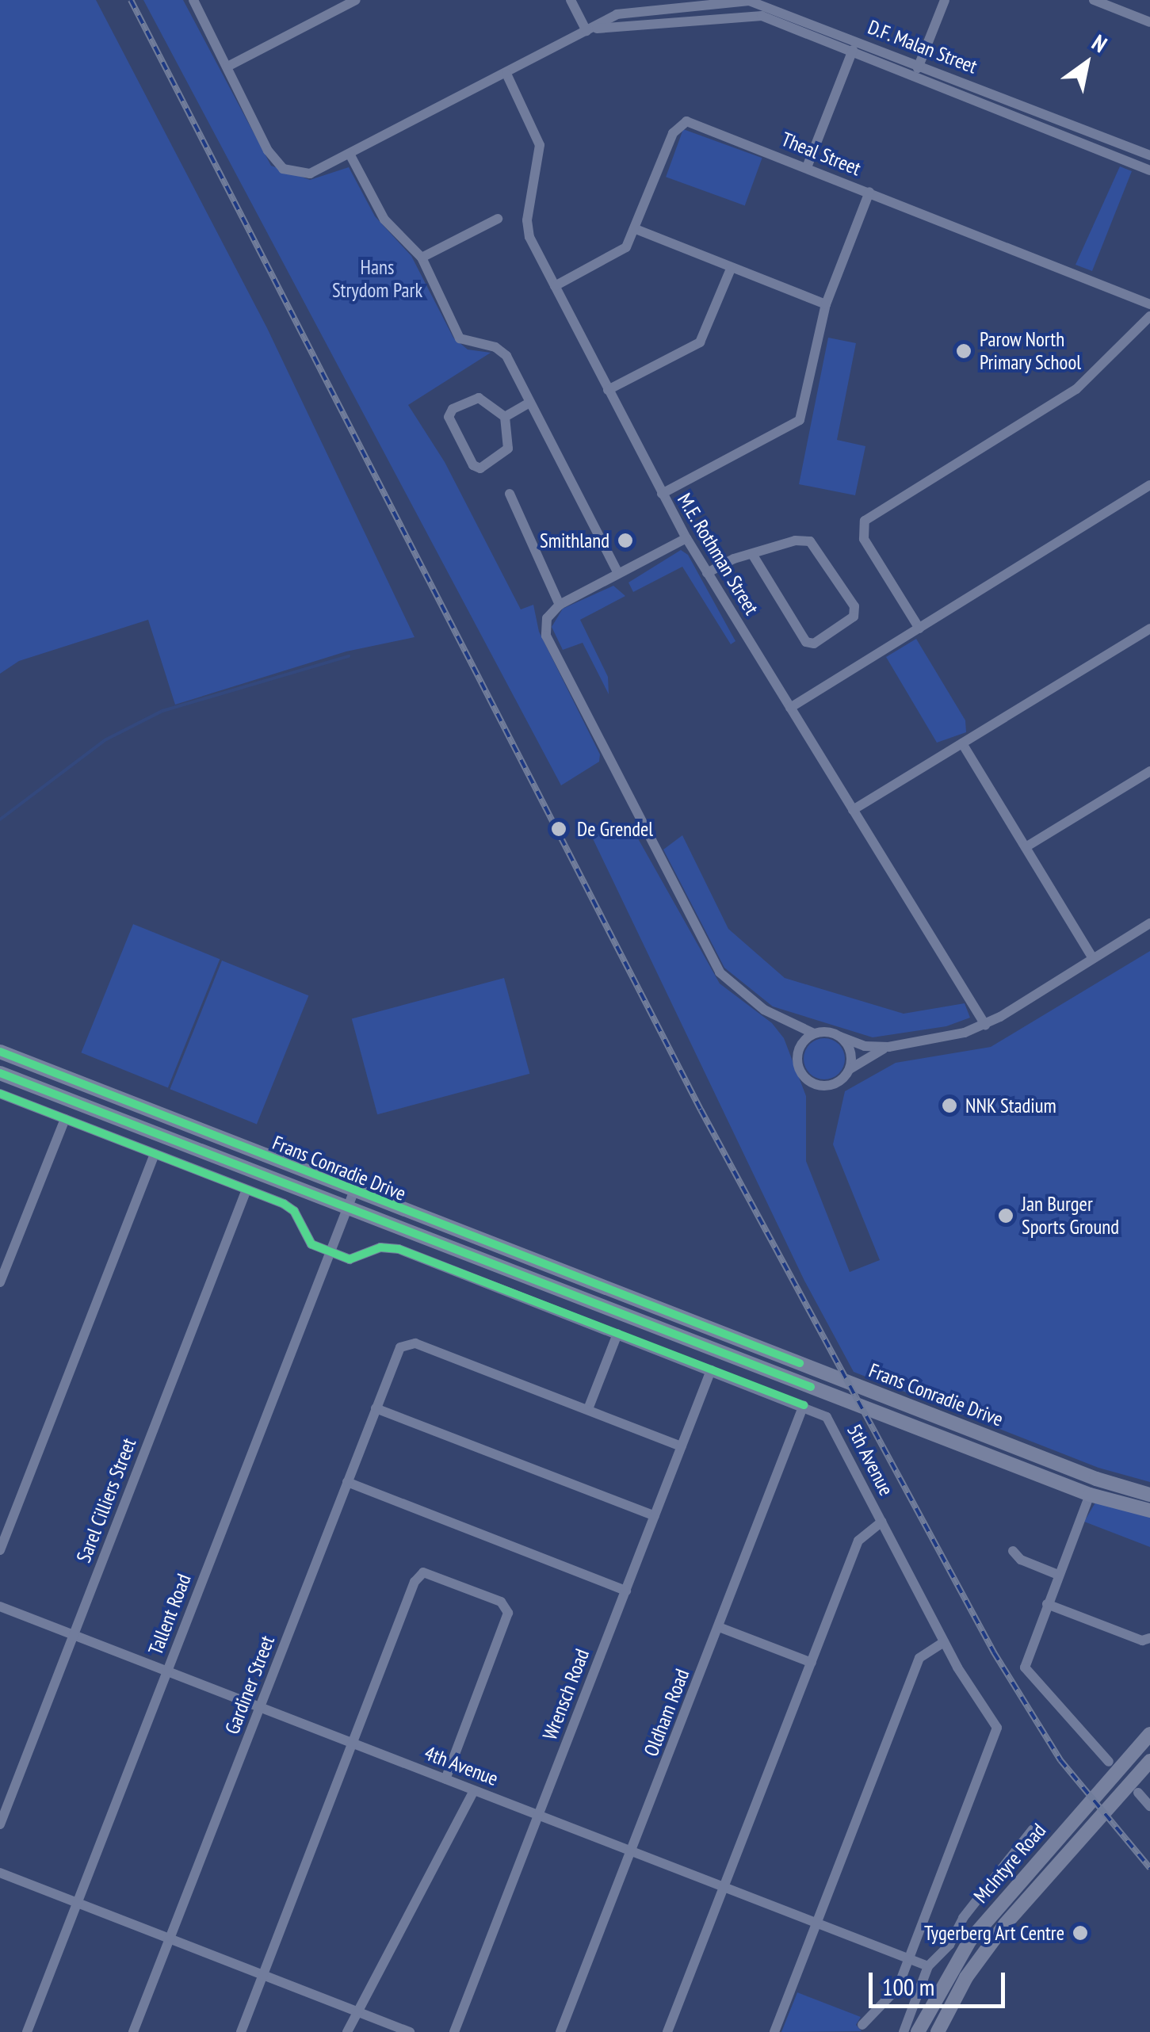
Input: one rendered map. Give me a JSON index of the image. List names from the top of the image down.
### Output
{
  "streets": {
    "main road": ["Frans Conradie Drive", "McIntyre Road"],
    "street": [
      "D.F. Malan Street",
      "Theal Street",
      "M.E. Rothman Street",
      "5th Avenue",
      "Sarel Cilliers Street",
      "Tallent Road",
      "Gardiner Street",
      "Wrensch Road",
      "Oldham Road",
      "4th Avenue"
    ]
  },
  "crossings": [
    ["D.F. Malan Street", "M.E. Rothman Street"],
    ["Theal Street", "M.E. Rothman Street"],
    ["Frans Conradie Drive", "Tallent Road"],
    ["5th Avenue", "Tallent Road"],
    ["5th Avenue", "Wrensch Road"],
    ["5th Avenue", "Oldham Road"],
    ["5th Avenue", "4th Avenue"],
    ["Sarel Cilliers Street", "4th Avenue"],
    ["Tallent Road", "4th Avenue"],
    ["Gardiner Street", "4th Avenue"],
    ["Wrensch Road", "4th Avenue"],
    ["Oldham Road", "4th Avenue"]
  ],
  "parks": ["Hans Strydom Park"],
  "places": [
    "Parow North Primary School",
    "Smithland",
    "De Grendel",
    "NNK Stadium",
    "Jan Burger Sports Ground",
    "Tygerberg Art Centre"
  ],
  "scale_bar": "100 m",
  "north": "top right"
}
